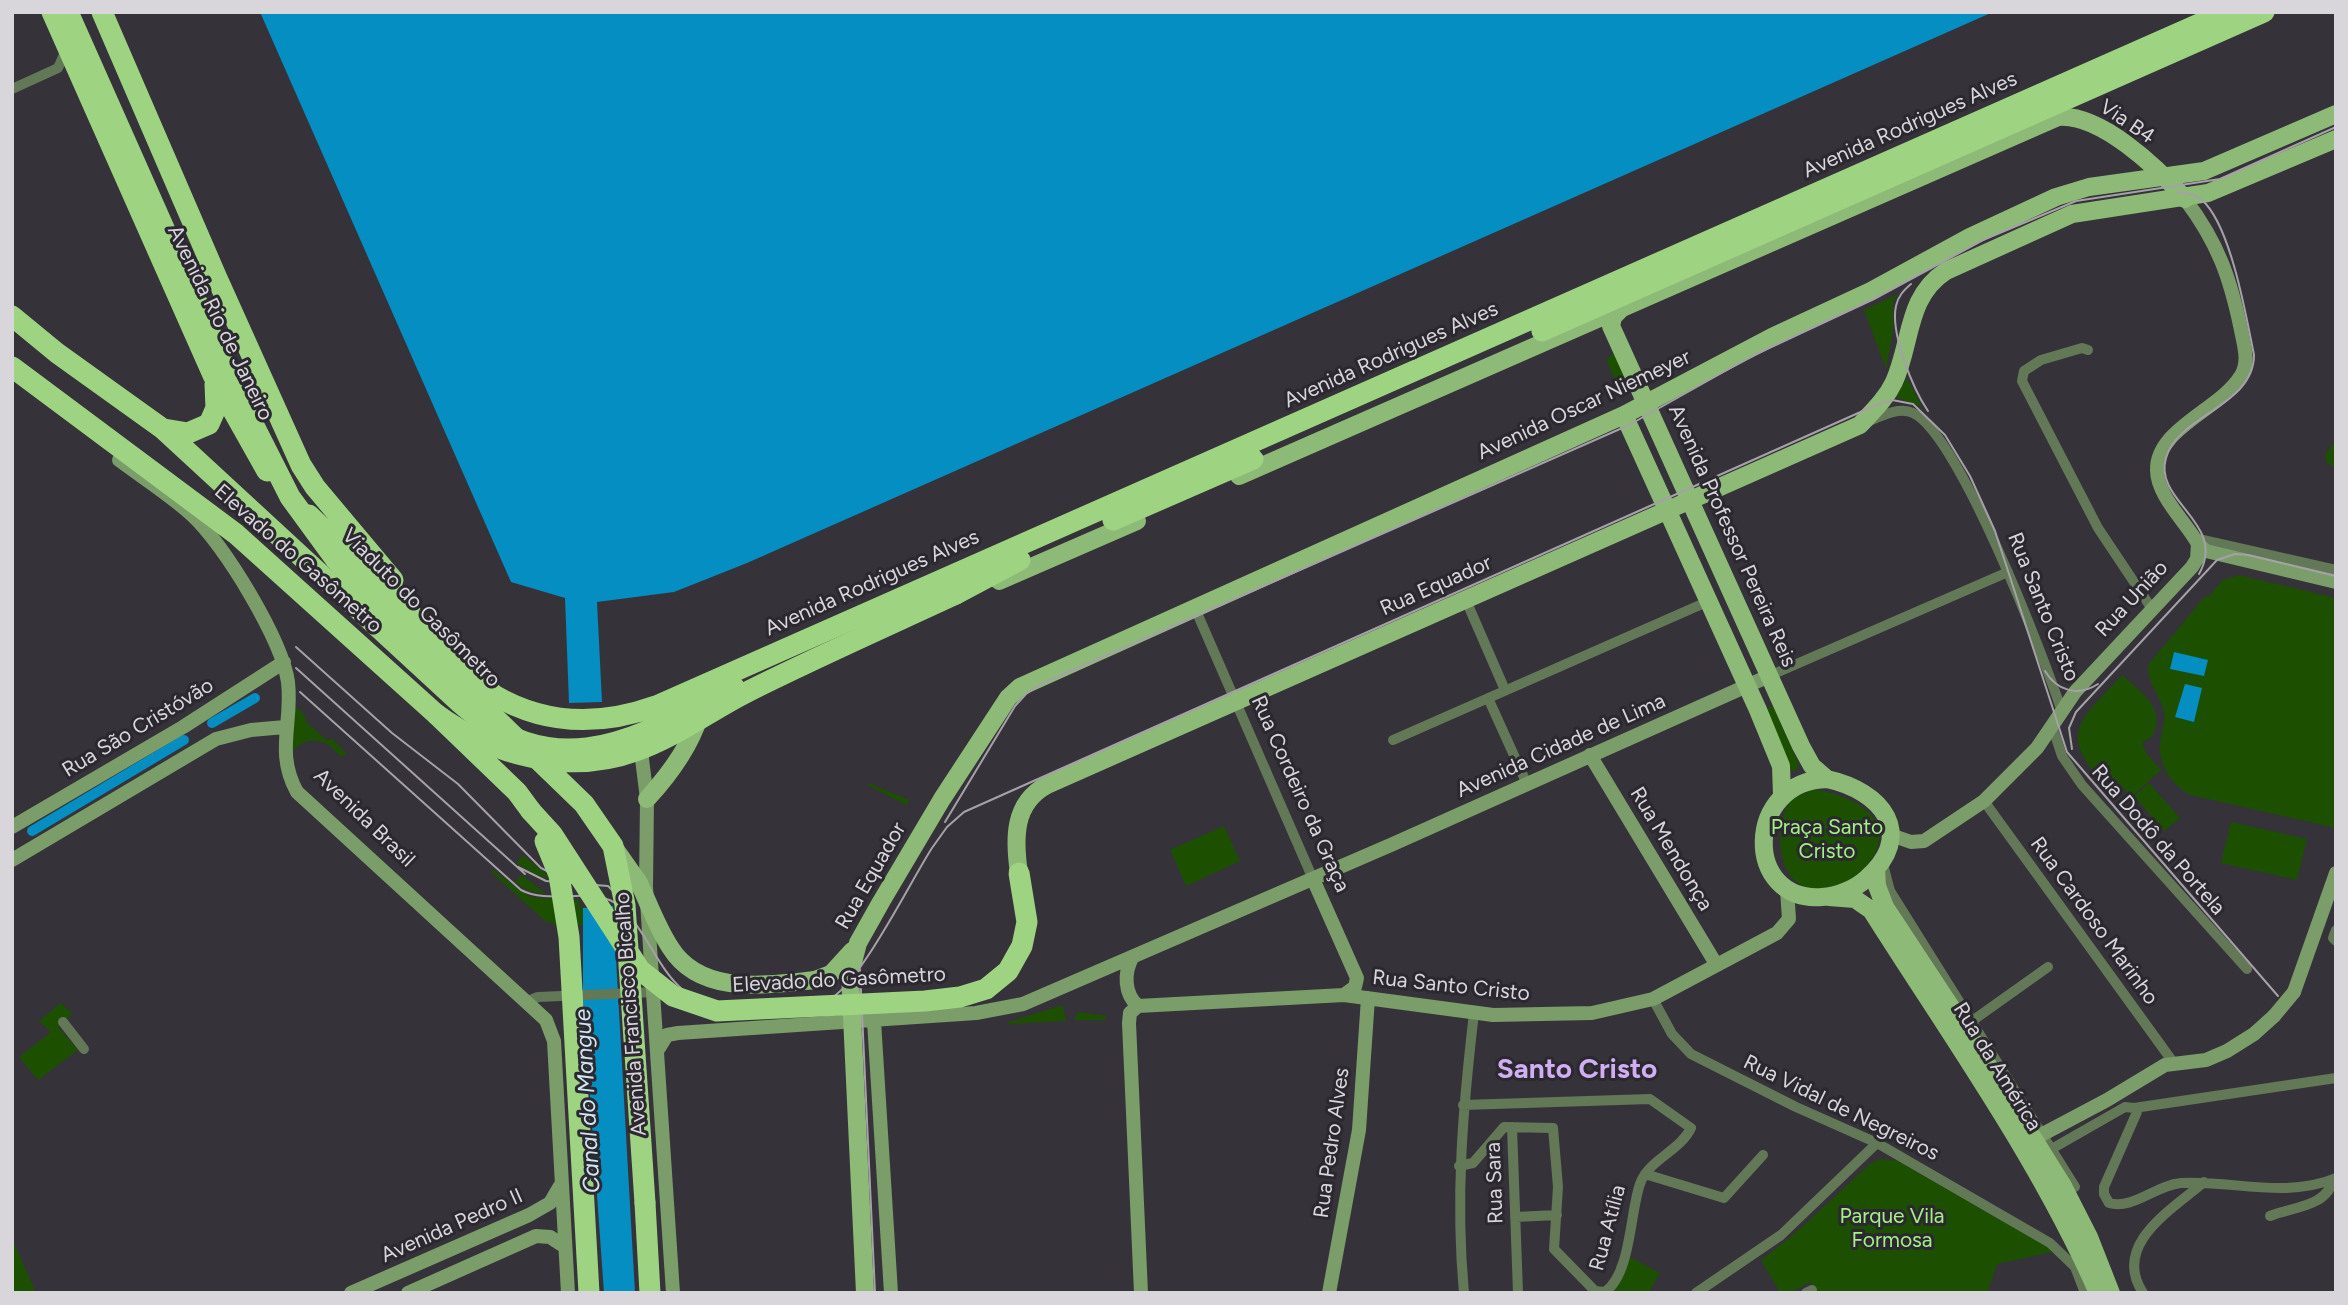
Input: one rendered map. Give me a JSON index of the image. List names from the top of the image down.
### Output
{
  "streets": {
    "highway": [
      "Avenida Rodrigues Alves",
      "Avenida Rio de Janeiro",
      "Elevado do Gasômetro",
      "Viaduto do Gasômetro"
    ],
    "main road": [
      "Via B4",
      "Avenida Oscar Niemeyer",
      "Avenida Professor Pereira Reis",
      "Rua Equador",
      "Rua União",
      "Rua Santo Cristo",
      "Rua São Cristóvão",
      "Avenida Cidade de Lima",
      "Rua Cordeiro da Graça",
      "Avenida Brasil",
      "Rua Mendonça",
      "Avenida Francisco Bicalho",
      "Rua da América",
      "Rua Pedro Alves",
      "Avenida Pedro II"
    ],
    "street": [
      "Rua Dodô da Portela",
      "Rua Cardoso Marinho",
      "Rua Vidal de Negreiros",
      "Rua Sara",
      "Rua Atília"
    ]
  },
  "crossings": [
    ["Via B4", "Avenida Rodrigues Alves"],
    ["Via B4", "Avenida Oscar Niemeyer"],
    ["Avenida Rodrigues Alves", "Avenida Rio de Janeiro"],
    ["Avenida Rodrigues Alves", "Avenida Professor Pereira Reis"],
    ["Avenida Rodrigues Alves", "Avenida Francisco Bicalho"],
    ["Avenida Oscar Niemeyer", "Avenida Professor Pereira Reis"],
    ["Avenida Oscar Niemeyer", "Rua Equador"],
    ["Avenida Oscar Niemeyer", "Rua Cordeiro da Graça"],
    ["Avenida Professor Pereira Reis", "Rua Equador"],
    ["Avenida Professor Pereira Reis", "Rua Santo Cristo"],
    ["Avenida Professor Pereira Reis", "Avenida Cidade de Lima"],
    ["Avenida Professor Pereira Reis", "Rua da América"],
    ["Elevado do Gasômetro", "Rua Equador"],
    ["Rua Equador", "Rua Santo Cristo"],
    ["Rua Equador", "Avenida Cidade de Lima"],
    ["Rua Equador", "Rua Cordeiro da Graça"],
    ["Rua União", "Rua Santo Cristo"],
    ["Rua Santo Cristo", "Avenida Cidade de Lima"],
    ["Rua Santo Cristo", "Rua Cordeiro da Graça"],
    ["Rua Santo Cristo", "Rua Dodô da Portela"],
    ["Rua Santo Cristo", "Rua Mendonça"],
    ["Rua Santo Cristo", "Rua Cardoso Marinho"],
    ["Rua Santo Cristo", "Rua da América"],
    ["Rua Santo Cristo", "Rua Vidal de Negreiros"],
    ["Rua Santo Cristo", "Rua Pedro Alves"],
    ["Rua Santo Cristo", "Rua Sara"],
    ["Rua São Cristóvão", "Avenida Brasil"],
    ["Avenida Cidade de Lima", "Rua Cordeiro da Graça"],
    ["Avenida Cidade de Lima", "Rua Mendonça"],
    ["Avenida Cidade de Lima", "Avenida Francisco Bicalho"],
    ["Avenida Brasil", "Avenida Pedro II"],
    ["Rua Sara", "Rua Atília"]
  ],
  "districts": ["Santo Cristo"],
  "water": ["Canal do Mangue"],
  "parks": ["Praça Santo Cristo", "Parque Vila Formosa"]
}
